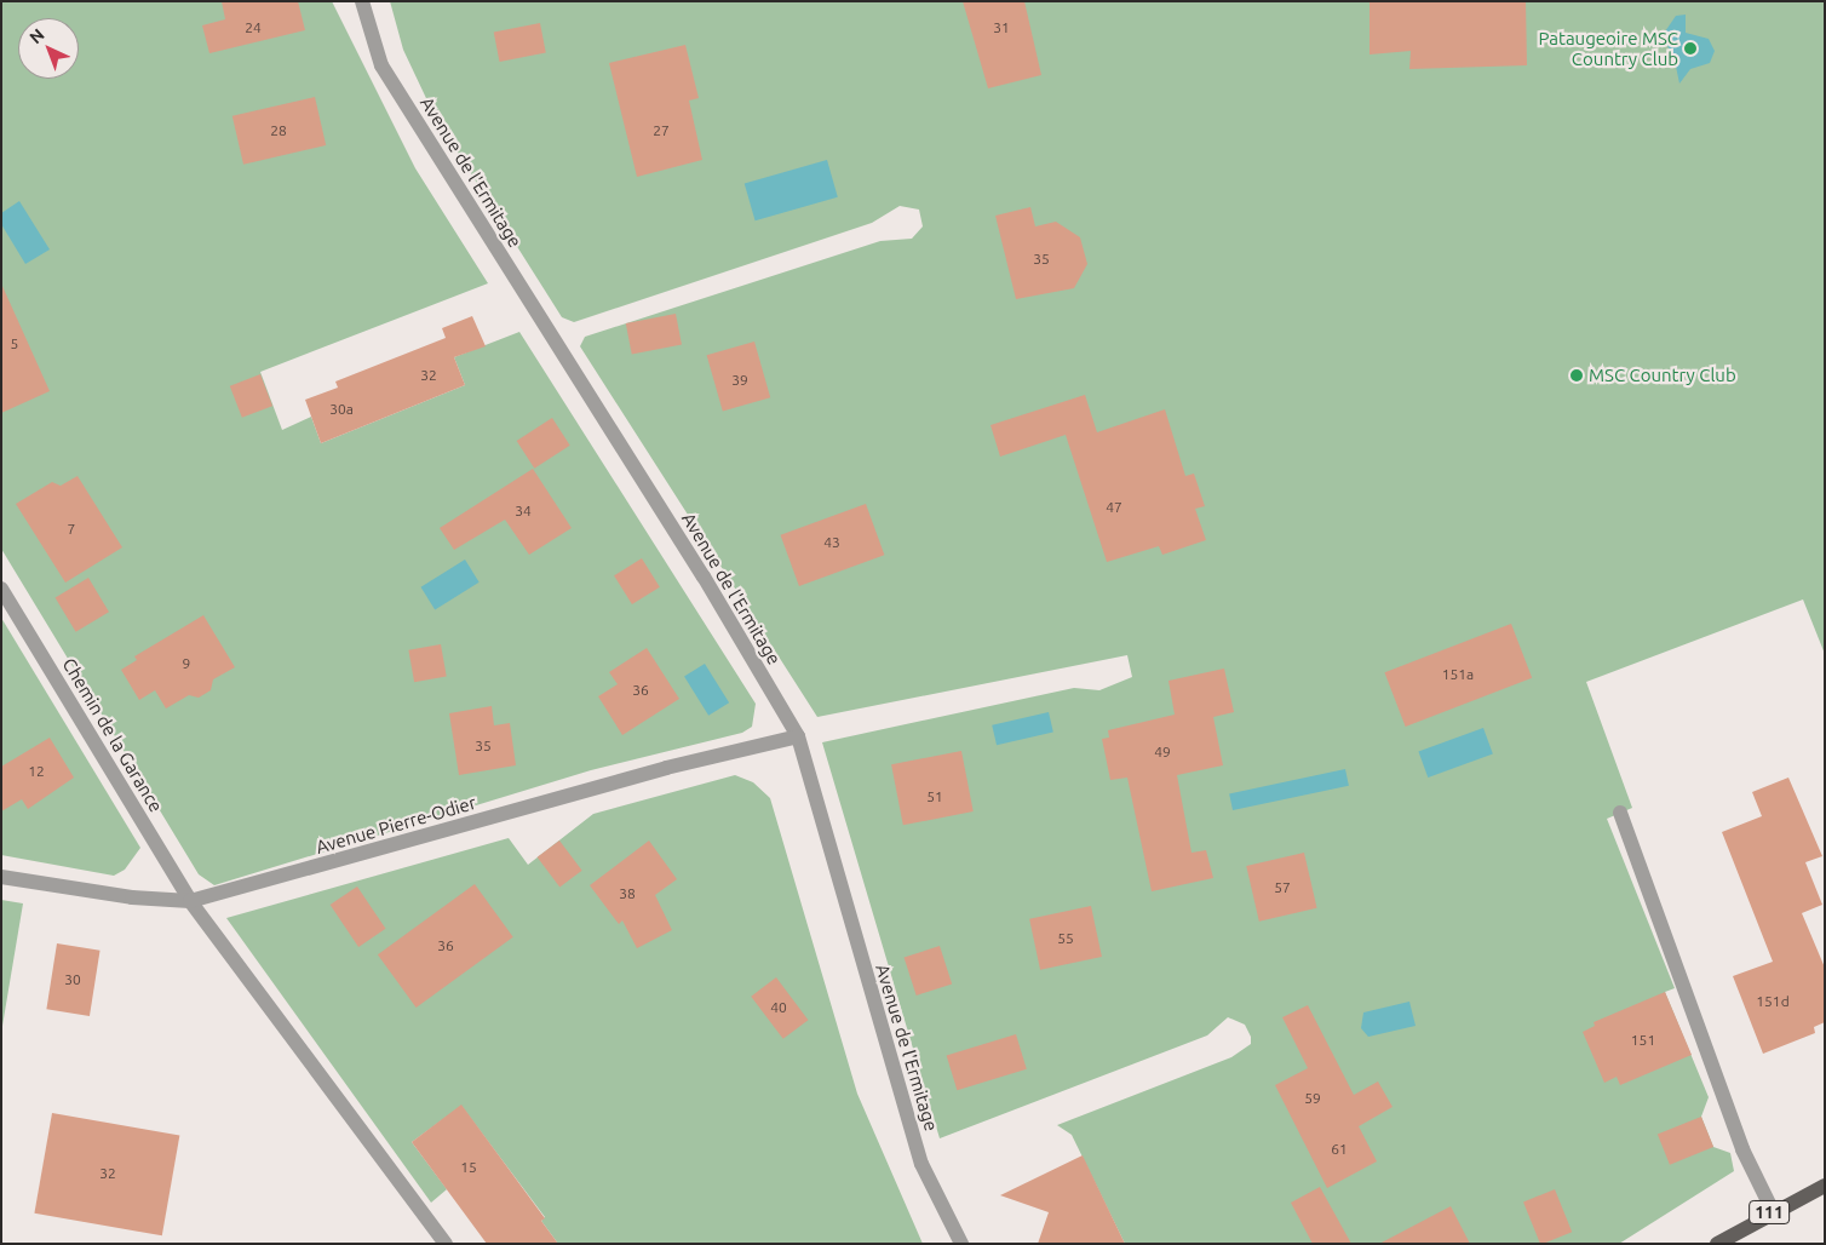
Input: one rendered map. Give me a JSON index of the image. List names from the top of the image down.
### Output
{
  "streets": {
    "main road": ["111"],
    "street": ["Avenue de l'Ermitage", "Chemin de la Garance", "Avenue Pierre-Odier"]
  },
  "crossings": [
    ["Avenue de l'Ermitage", "Avenue Pierre-Odier"],
    ["Chemin de la Garance", "Avenue Pierre-Odier"]
  ],
  "places": ["Pataugeoire MSC Country Club", "MSC Country Club"],
  "house_numbers": [
    "24",
    "31",
    "28",
    "27",
    "35",
    "5",
    "32",
    "39",
    "30a",
    "47",
    "34",
    "7",
    "43",
    "9",
    "151a",
    "36",
    "35",
    "49",
    "12",
    "51",
    "57",
    "38",
    "55",
    "36",
    "30",
    "151d",
    "40",
    "151",
    "59",
    "61",
    "15",
    "32"
  ],
  "north": "top left"
}
